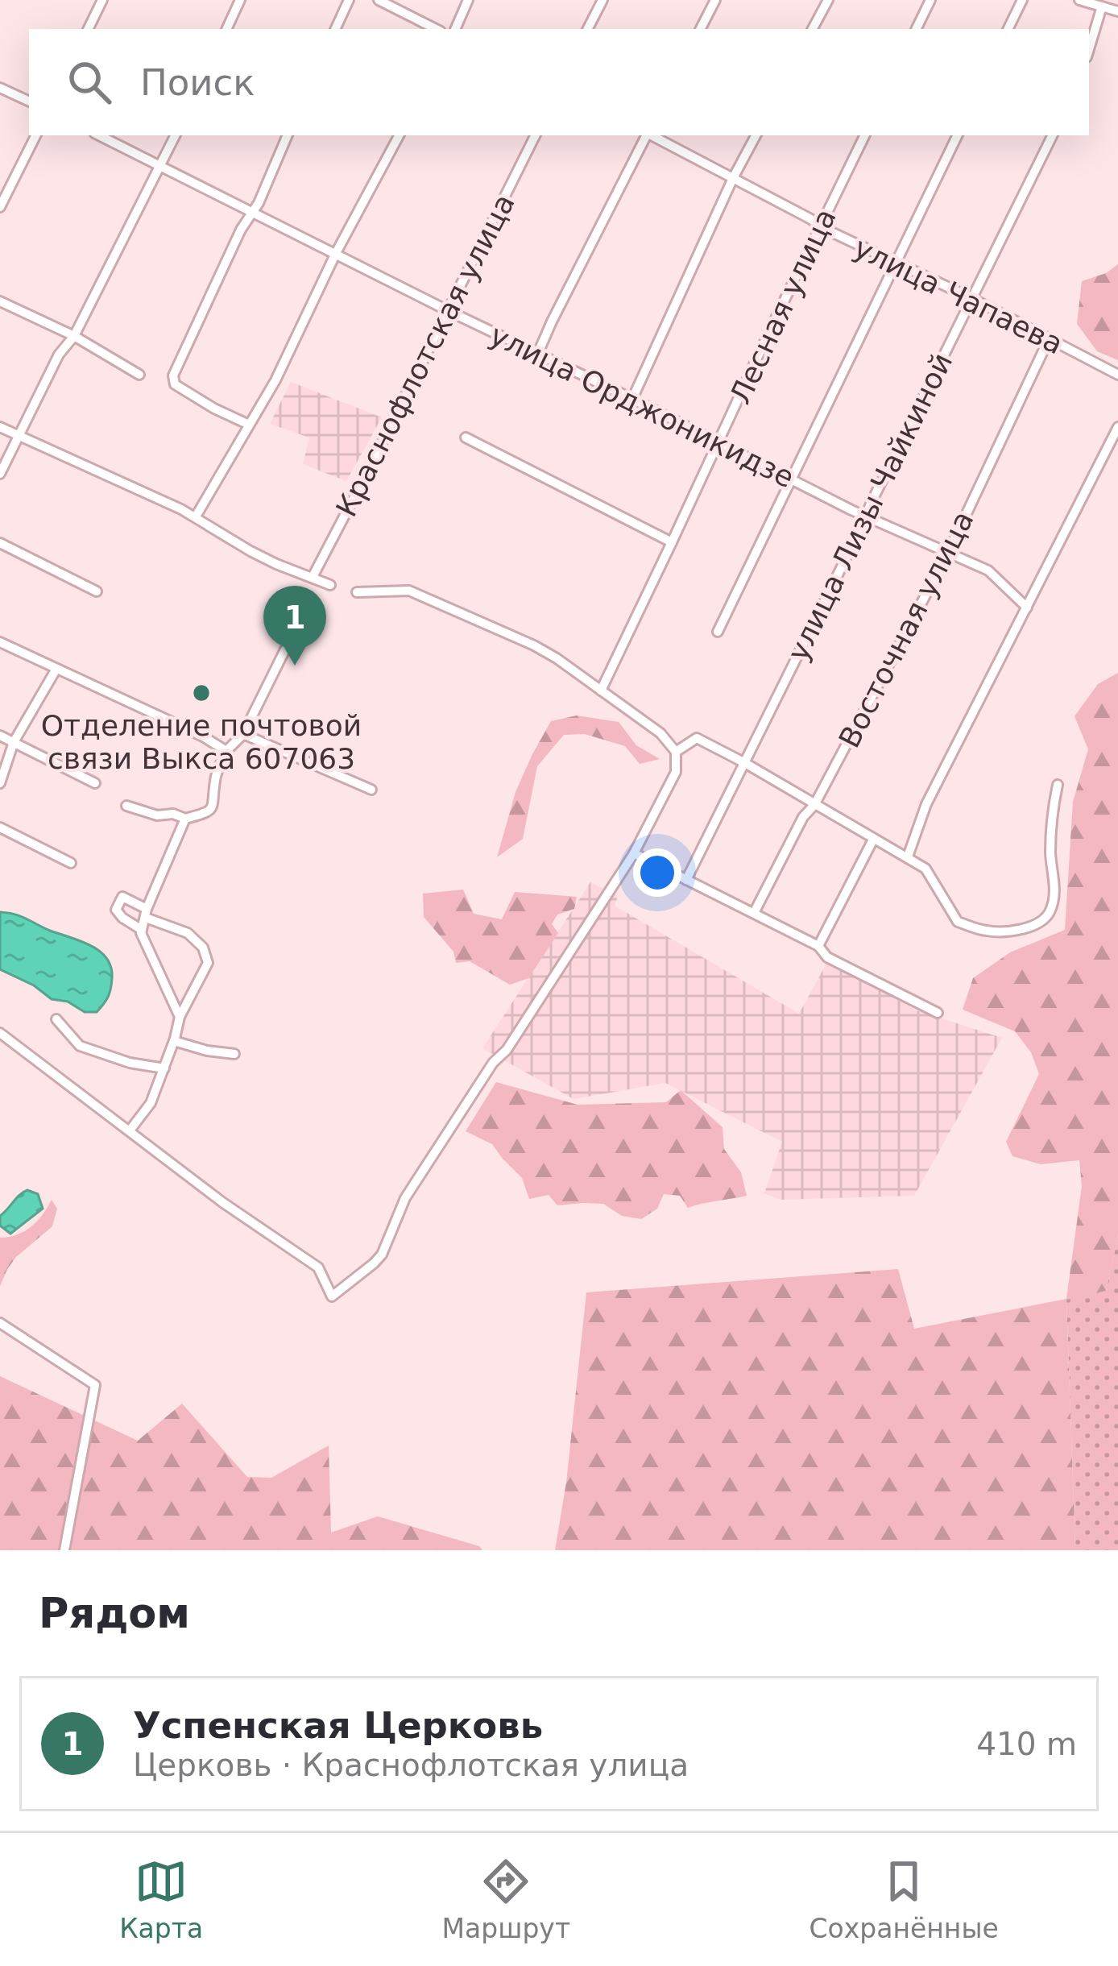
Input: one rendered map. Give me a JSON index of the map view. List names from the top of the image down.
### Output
{
  "streets": {
    "street": [
      "улица Чапаева",
      "Лесная улица",
      "Краснофлотская улица",
      "улица Орджоникидзе",
      "улица Лизы Чайкиной",
      "Восточная улица"
    ]
  },
  "crossings": [
    ["улица Чапаева", "Лесная улица"],
    ["улица Чапаева", "улица Лизы Чайкиной"],
    ["улица Чапаева", "Восточная улица"],
    ["Лесная улица", "улица Орджоникидзе"],
    ["Краснофлотская улица", "улица Орджоникидзе"],
    ["улица Орджоникидзе", "улица Лизы Чайкиной"],
    ["улица Орджоникидзе", "Восточная улица"]
  ],
  "places": ["Отделение почтовой связи Выкса 607063"],
  "page": {
    "search": "Поиск",
    "pins": "1",
    "heading": "Рядом",
    "list": [
      {
        "mark": "1",
        "name": "Успенская Церковь",
        "note": "Церковь · Краснофлотская улица",
        "value": "410 m"
      }
    ],
    "nav": ["Карта", "Маршрут", "Сохранённые"]
  }
}
